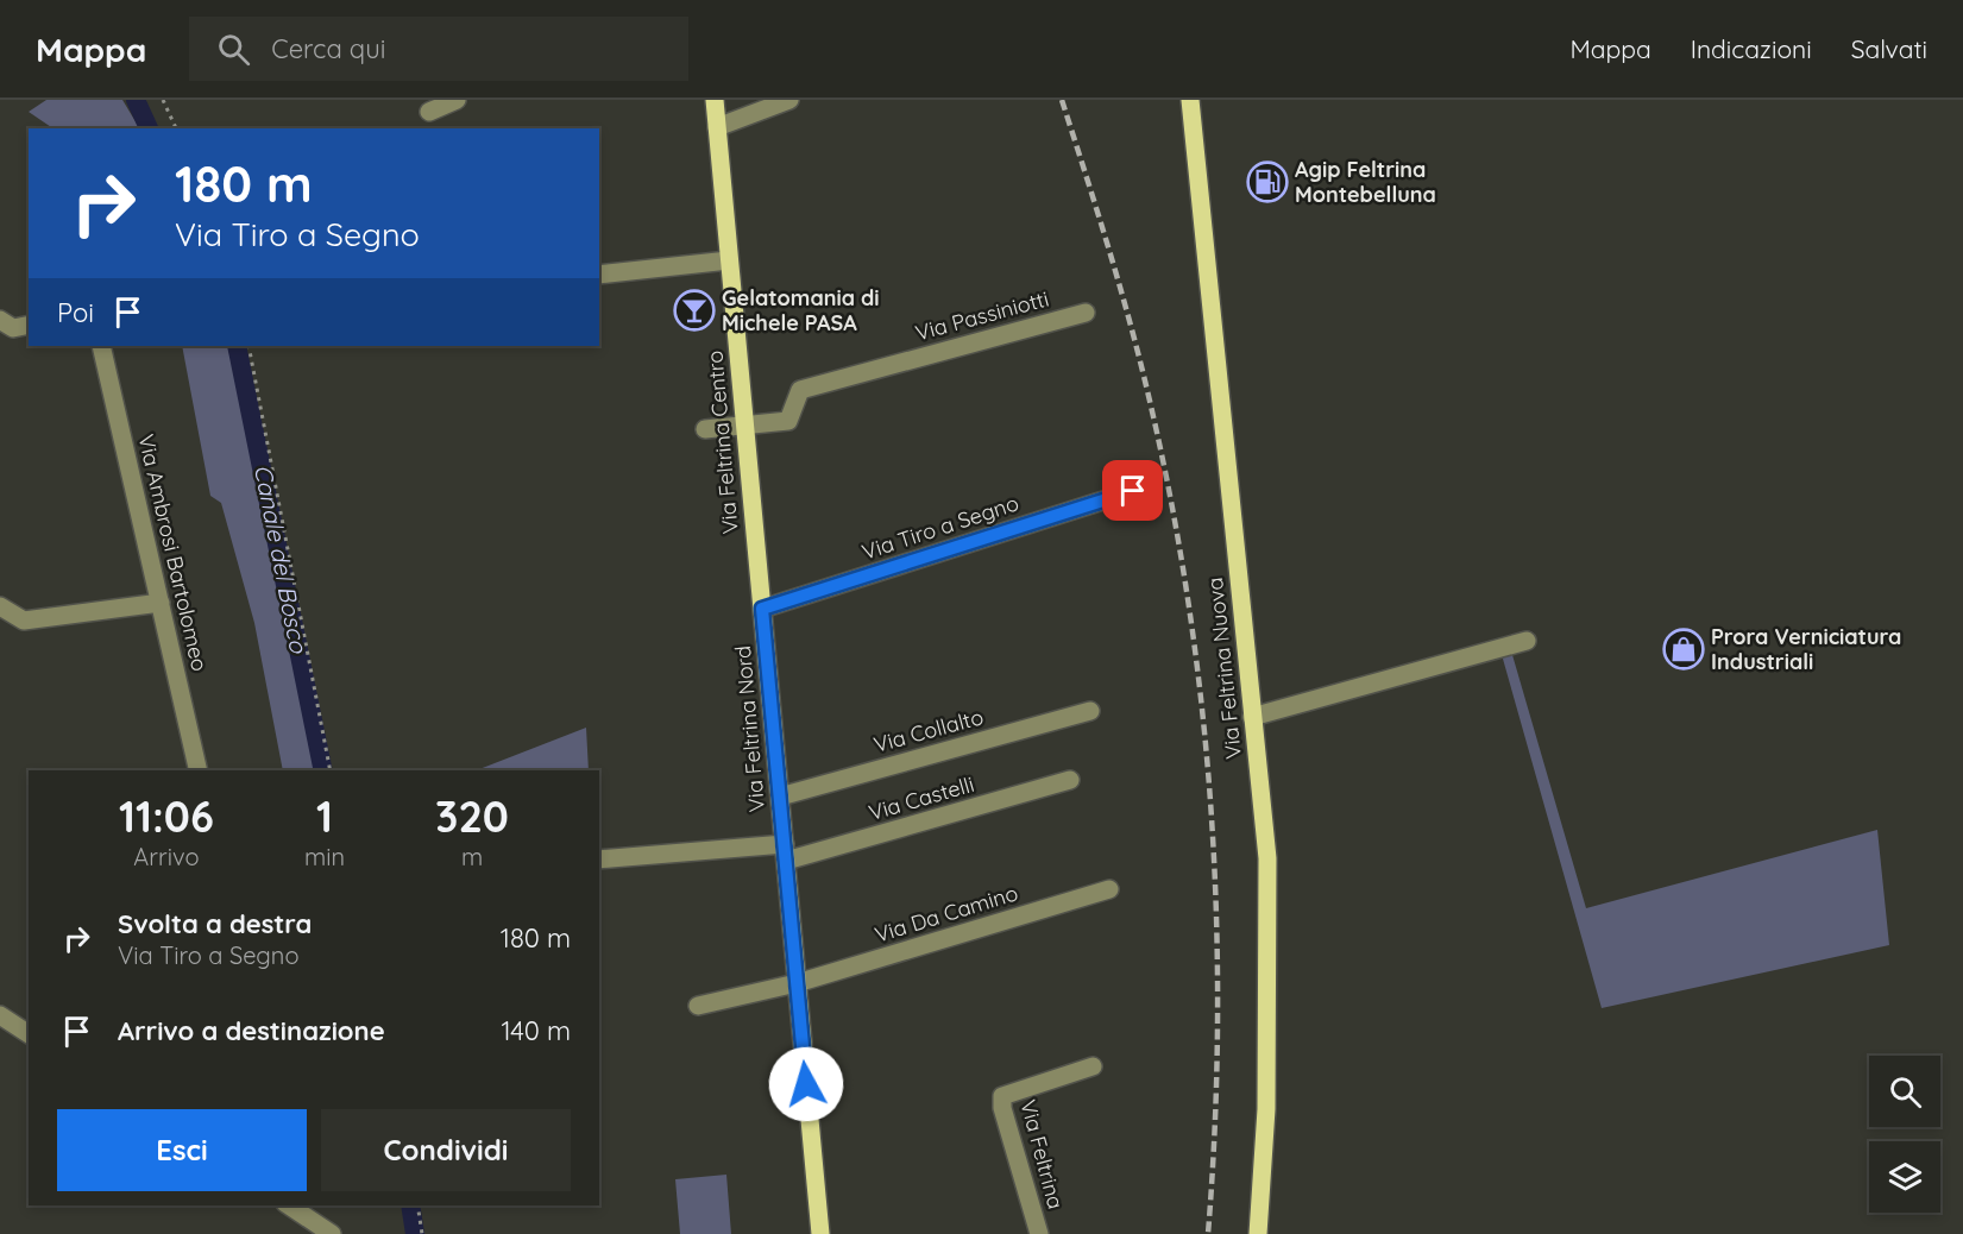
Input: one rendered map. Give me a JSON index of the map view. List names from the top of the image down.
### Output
{
  "streets": {
    "main road": ["Via Feltrina Centro", "Via Feltrina Nuova", "Via Feltrina Nord"],
    "street": [
      "Via Passiniotti",
      "Via Tiro a Segno",
      "Via Ambrosi Bartolomeo",
      "Via Collalto",
      "Via Castelli",
      "Via Da Camino",
      "Via Feltrina"
    ]
  },
  "crossings": [
    ["Via Passiniotti", "Via Feltrina Centro"],
    ["Via Feltrina Centro", "Via Tiro a Segno"],
    ["Via Feltrina Centro", "Via Feltrina Nord"],
    ["Via Tiro a Segno", "Via Feltrina Nord"],
    ["Via Feltrina Nord", "Via Collalto"],
    ["Via Feltrina Nord", "Via Castelli"],
    ["Via Feltrina Nord", "Via Da Camino"]
  ],
  "water": ["Canale del Bosco"],
  "places": {
    "fuel station": ["Agip Feltrina Montebelluna"],
    "bar": ["Gelatomania di Michele PASA"],
    "shop": ["Prora Verniciatura Industriali"]
  },
  "page": {
    "header": "Mappa",
    "search": "Cerca qui",
    "nav": ["Mappa", "Indicazioni", "Salvati"],
    "turn": ["180 m", "Via Tiro a Segno"],
    "then": "Poi",
    "eta": [
      "11:06",
      "Arrivo",
      "1",
      "min",
      "320",
      "m"
    ],
    "list": [
      {
        "name": "Svolta a destra",
        "note": "Via Tiro a Segno",
        "value": "180 m"
      },
      {
        "name": "Arrivo a destinazione",
        "value": "140 m"
      }
    ],
    "buttons": ["Esci", "Condividi"]
  }
}
